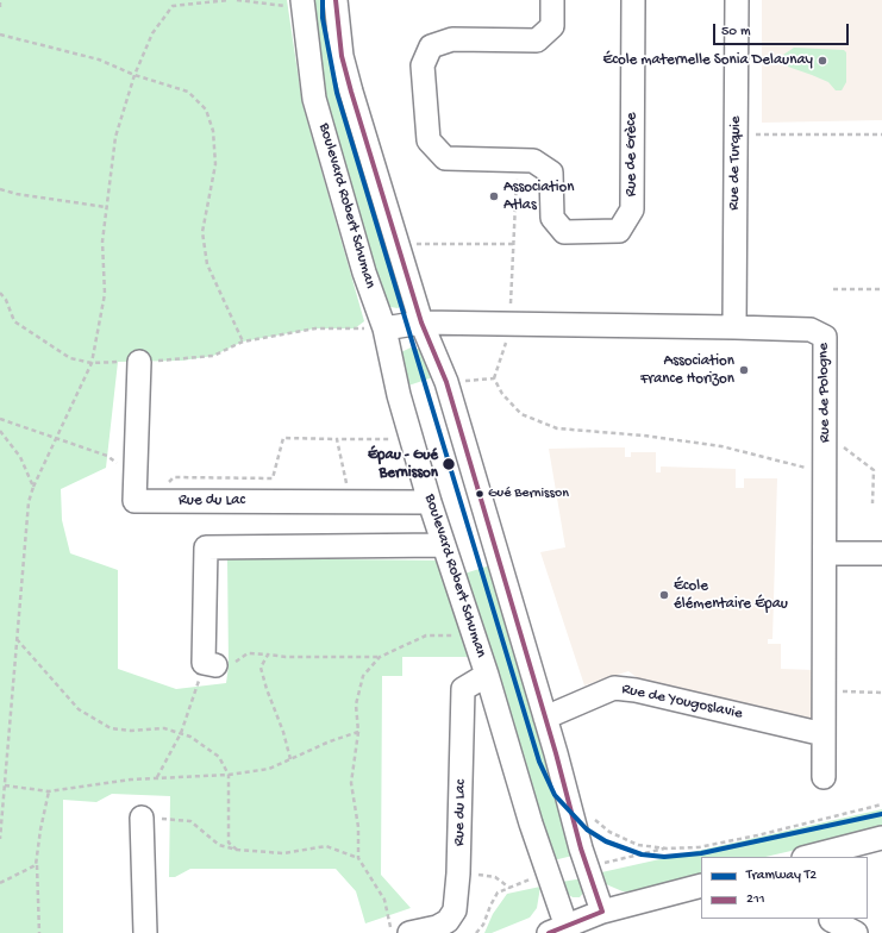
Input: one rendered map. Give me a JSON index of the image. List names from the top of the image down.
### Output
{
  "streets": {
    "street": [
      "Rue de Grèce",
      "Rue de Turquie",
      "Boulevard Robert Schuman",
      "Rue de Pologne",
      "Rue du Lac",
      "Rue de Yougoslavie"
    ]
  },
  "crossings": [
    ["Rue de Turquie", "Rue de Pologne"],
    ["Boulevard Robert Schuman", "Rue de Pologne"],
    ["Boulevard Robert Schuman", "Rue du Lac"],
    ["Rue de Pologne", "Rue de Yougoslavie"]
  ],
  "places": [
    "École maternelle Sonia Delaunay",
    "Association Atlas",
    "Association France Horizon",
    "Épau - Gué Bernisson",
    "Gué Bernisson",
    "École élémentaire Épau"
  ],
  "lines": ["tram line T2", "transit line 211"],
  "legend": ["Tramway T2", "211"],
  "scale_bar": "50 m"
}
